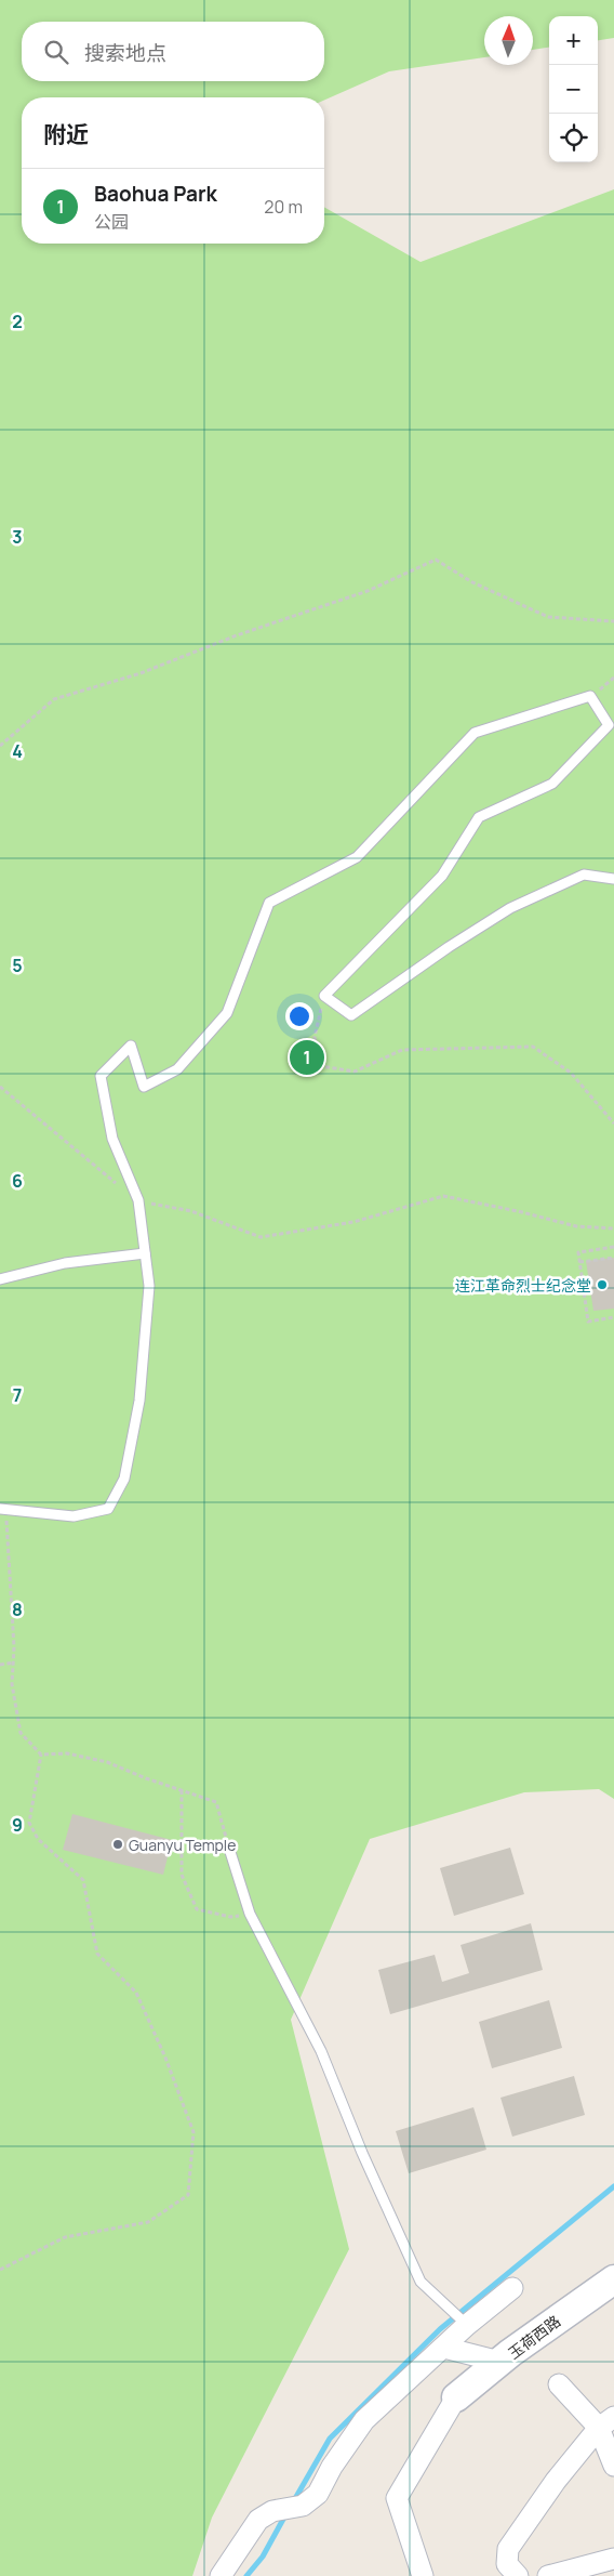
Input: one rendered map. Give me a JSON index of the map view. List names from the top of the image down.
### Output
{
  "streets": {
    "main road": ["玉荷西路"]
  },
  "places": ["连江革命烈士纪念堂", "Guanyu Temple"],
  "north": "top",
  "page": {
    "map_buttons": ["+", "−"],
    "search": "搜索地点",
    "heading": "附近",
    "list": [
      {
        "mark": "1",
        "name": "Baohua Park",
        "note": "公园",
        "value": "20 m"
      }
    ],
    "pins": "1"
  },
  "grid": {
    "rows": [
      "2",
      "3",
      "4",
      "5",
      "6",
      "7",
      "8",
      "9"
    ]
  }
}
